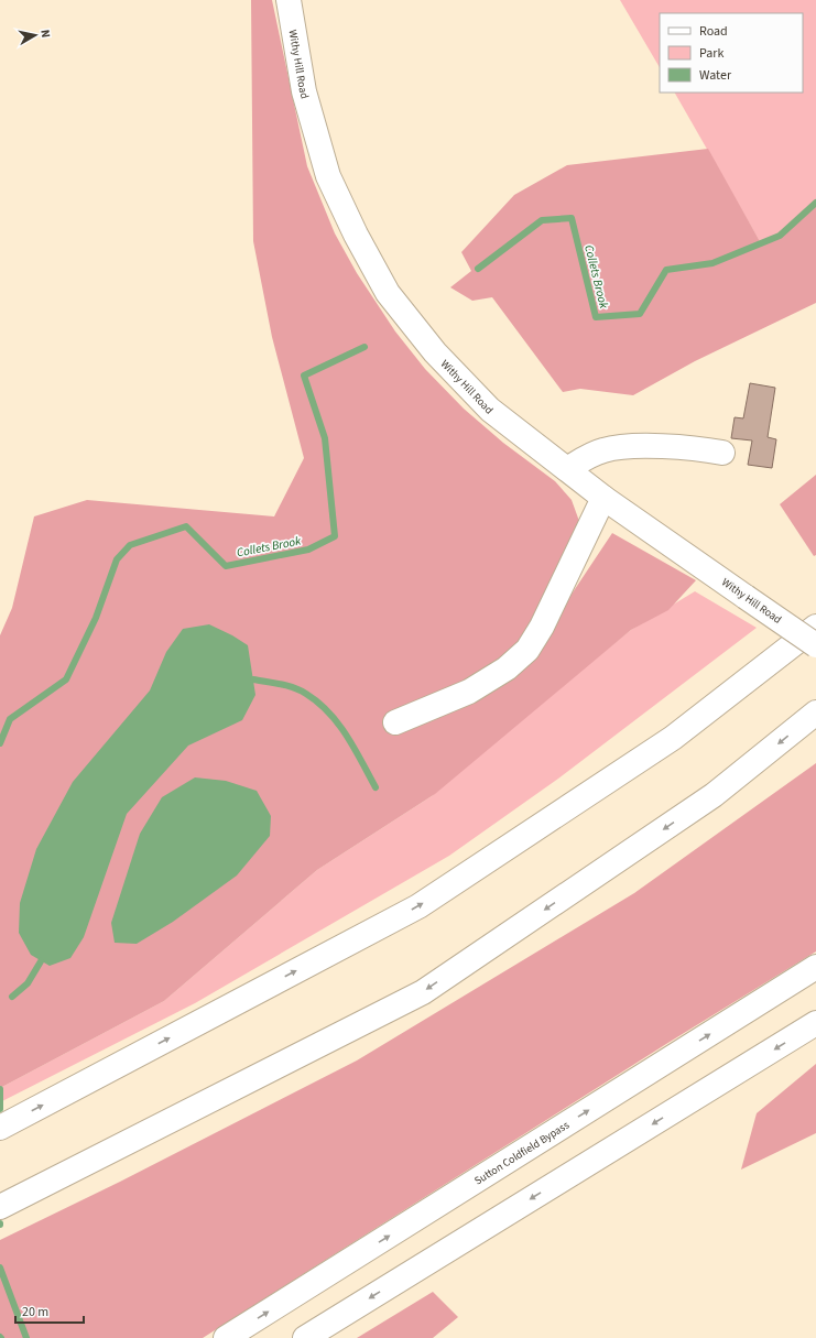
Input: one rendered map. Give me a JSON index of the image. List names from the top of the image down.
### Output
{
  "streets": {
    "main road": ["Withy Hill Road", "Sutton Coldfield Bypass"]
  },
  "water": ["Collets Brook"],
  "legend": ["Road", "Park", "Water"],
  "scale_bar": "20 m",
  "north": "right"
}
